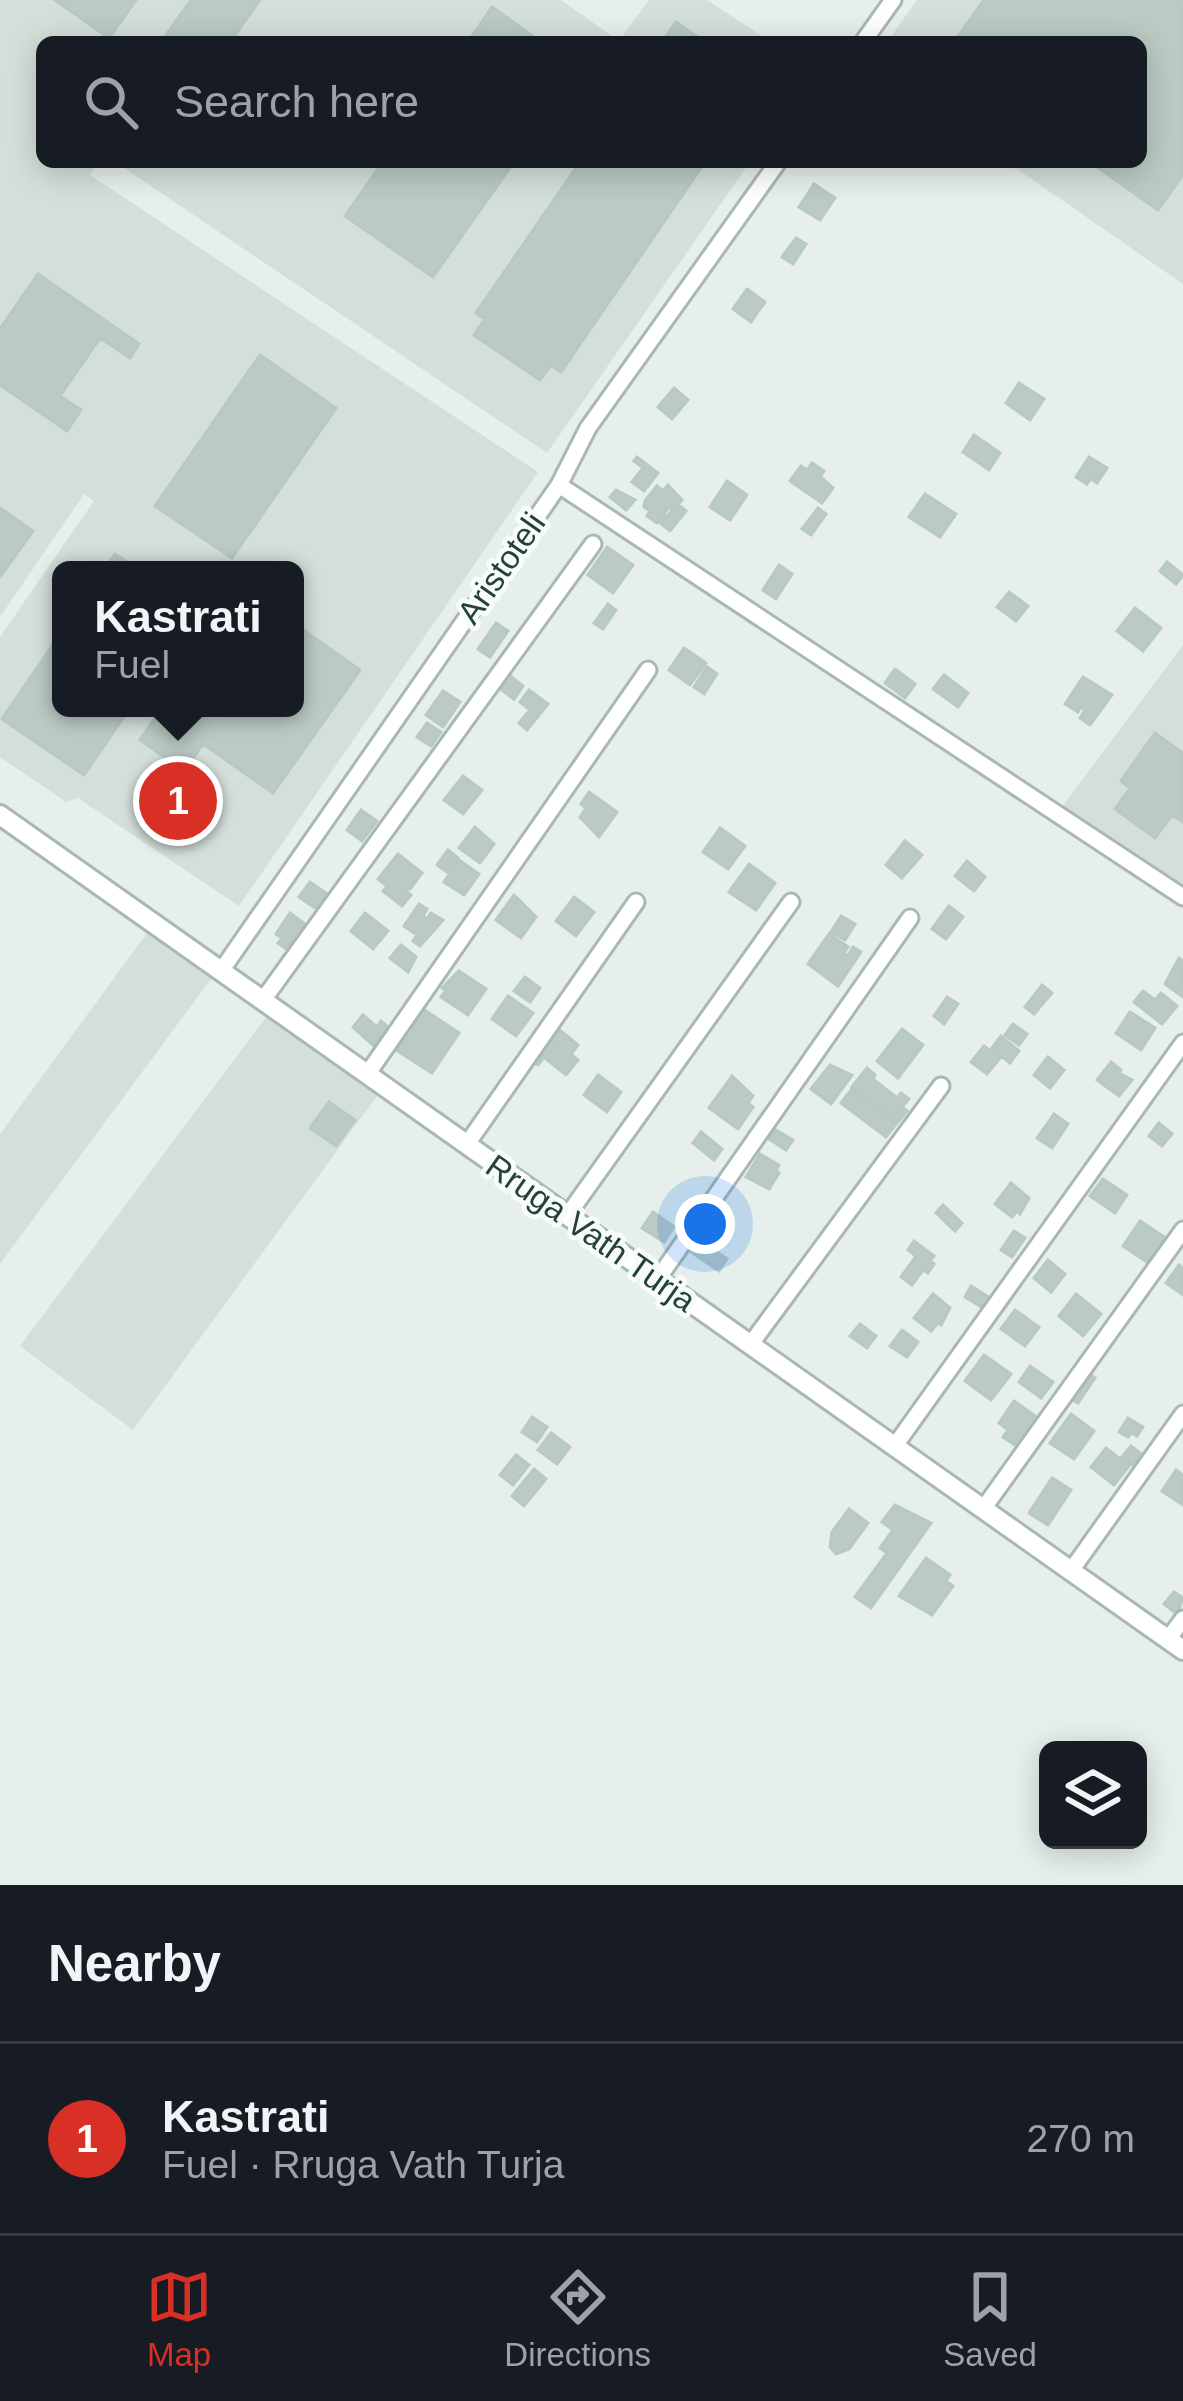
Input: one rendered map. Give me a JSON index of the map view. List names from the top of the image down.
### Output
{
  "streets": {
    "street": ["Aristoteli", "Rruga Vath Turja"]
  },
  "crossings": [
    ["Aristoteli", "Rruga Vath Turja"]
  ],
  "page": {
    "search": "Search here",
    "popup": ["Kastrati", "Fuel"],
    "pins": "1",
    "heading": "Nearby",
    "list": [
      {
        "mark": "1",
        "name": "Kastrati",
        "note": "Fuel · Rruga Vath Turja",
        "value": "270 m"
      }
    ],
    "nav": ["Map", "Directions", "Saved"]
  }
}
